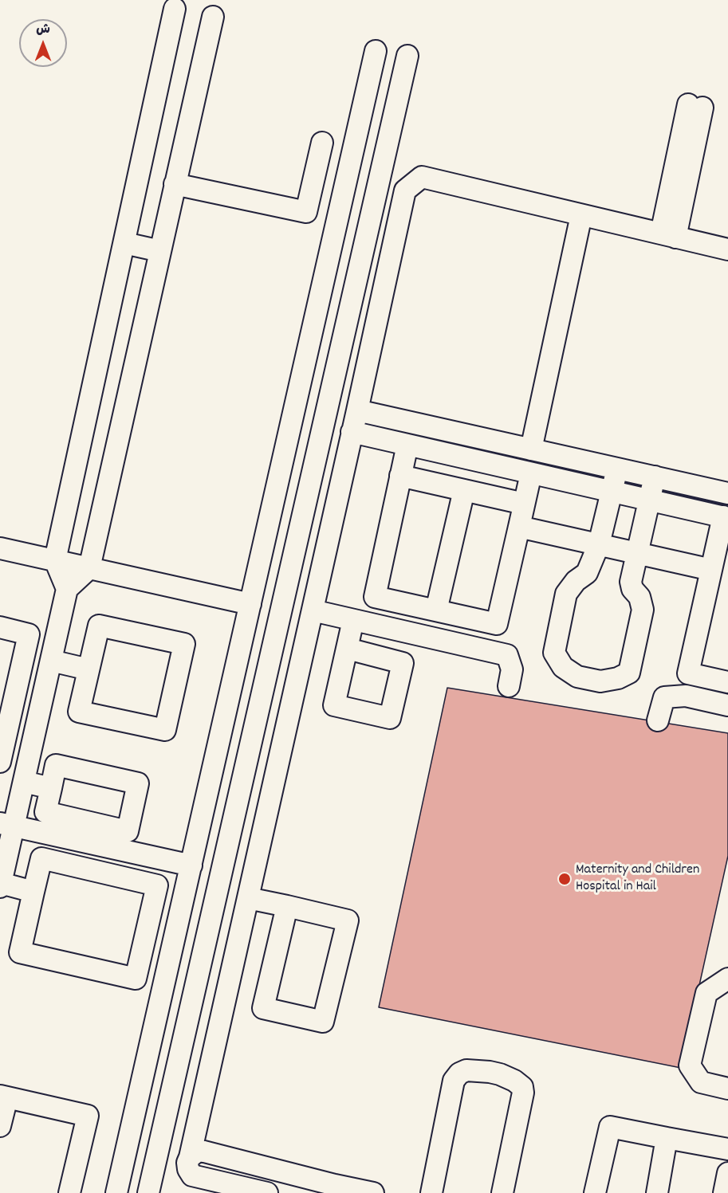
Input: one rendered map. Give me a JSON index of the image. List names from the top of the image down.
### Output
{
  "places": ["Maternity and Children Hospital in Hail"],
  "north": "top"
}
